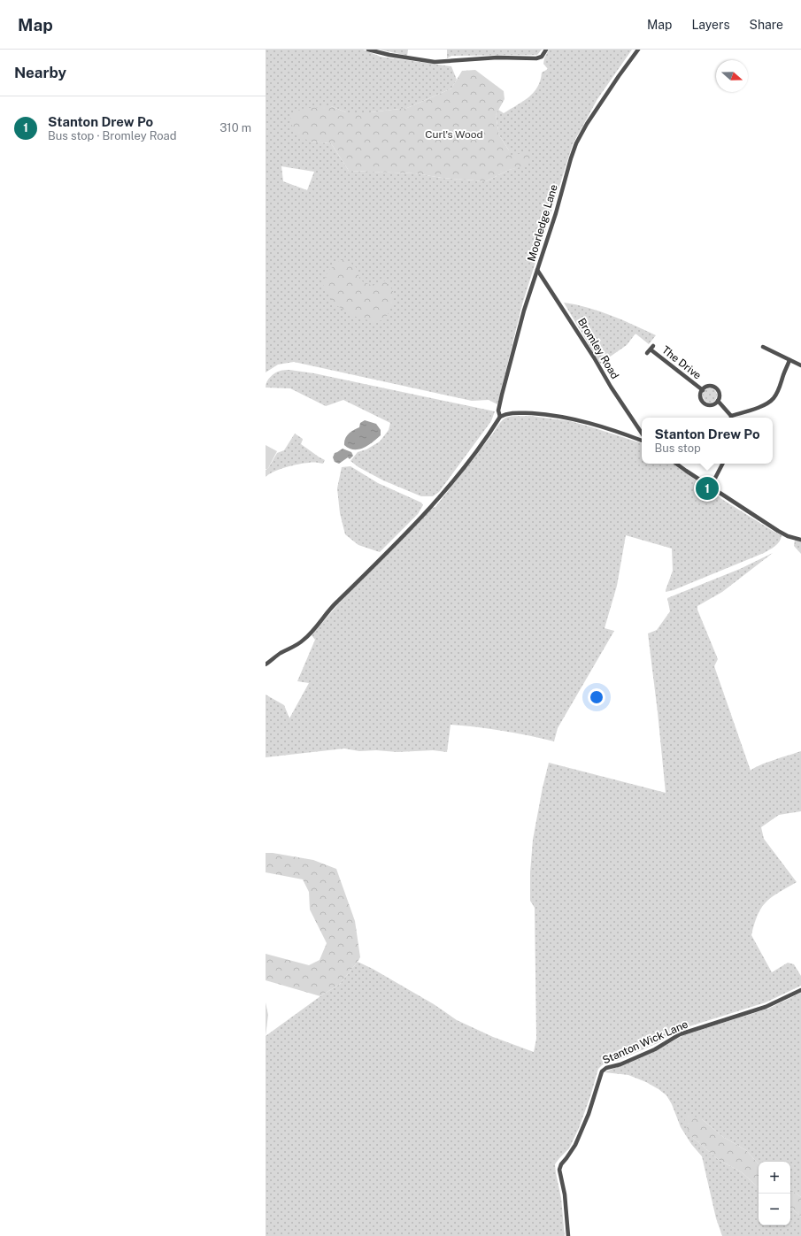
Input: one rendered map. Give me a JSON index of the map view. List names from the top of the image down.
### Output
{
  "streets": {
    "street": [
      "Moorledge Lane",
      "Bromley Road",
      "The Drive",
      "Stanton Wick Lane"
    ]
  },
  "crossings": [
    ["Moorledge Lane", "Bromley Road"]
  ],
  "parks": ["Curl's Wood"],
  "north": "right",
  "page": {
    "header": "Map",
    "nav": ["Map", "Layers", "Share"],
    "heading": "Nearby",
    "list": [
      {
        "mark": "1",
        "name": "Stanton Drew Po",
        "note": "Bus stop · Bromley Road",
        "value": "310 m"
      }
    ],
    "popup": ["Stanton Drew Po", "Bus stop"],
    "pins": "1",
    "map_buttons": ["+", "−"]
  }
}
